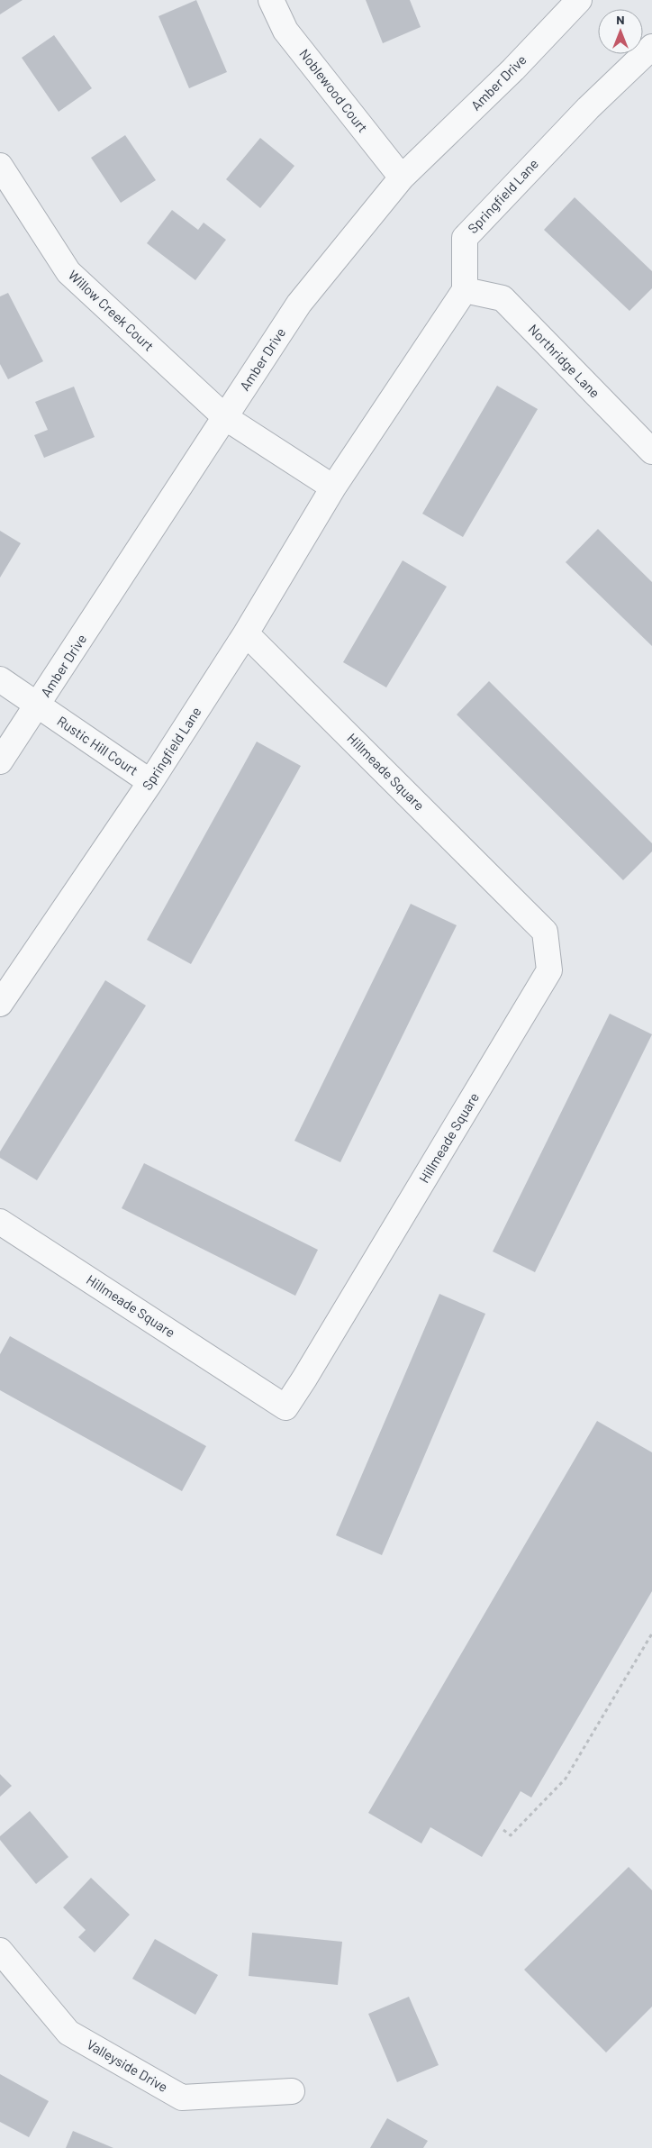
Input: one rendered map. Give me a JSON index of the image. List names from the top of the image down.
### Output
{
  "streets": {
    "street": [
      "Amber Drive",
      "Noblewood Court",
      "Springfield Lane",
      "Willow Creek Court",
      "Northridge Lane",
      "Rustic Hill Court",
      "Hillmeade Square",
      "Valleyside Drive"
    ]
  },
  "crossings": [
    ["Amber Drive", "Noblewood Court"],
    ["Amber Drive", "Willow Creek Court"],
    ["Amber Drive", "Rustic Hill Court"],
    ["Springfield Lane", "Northridge Lane"],
    ["Springfield Lane", "Rustic Hill Court"],
    ["Springfield Lane", "Hillmeade Square"]
  ],
  "north": "top"
}
